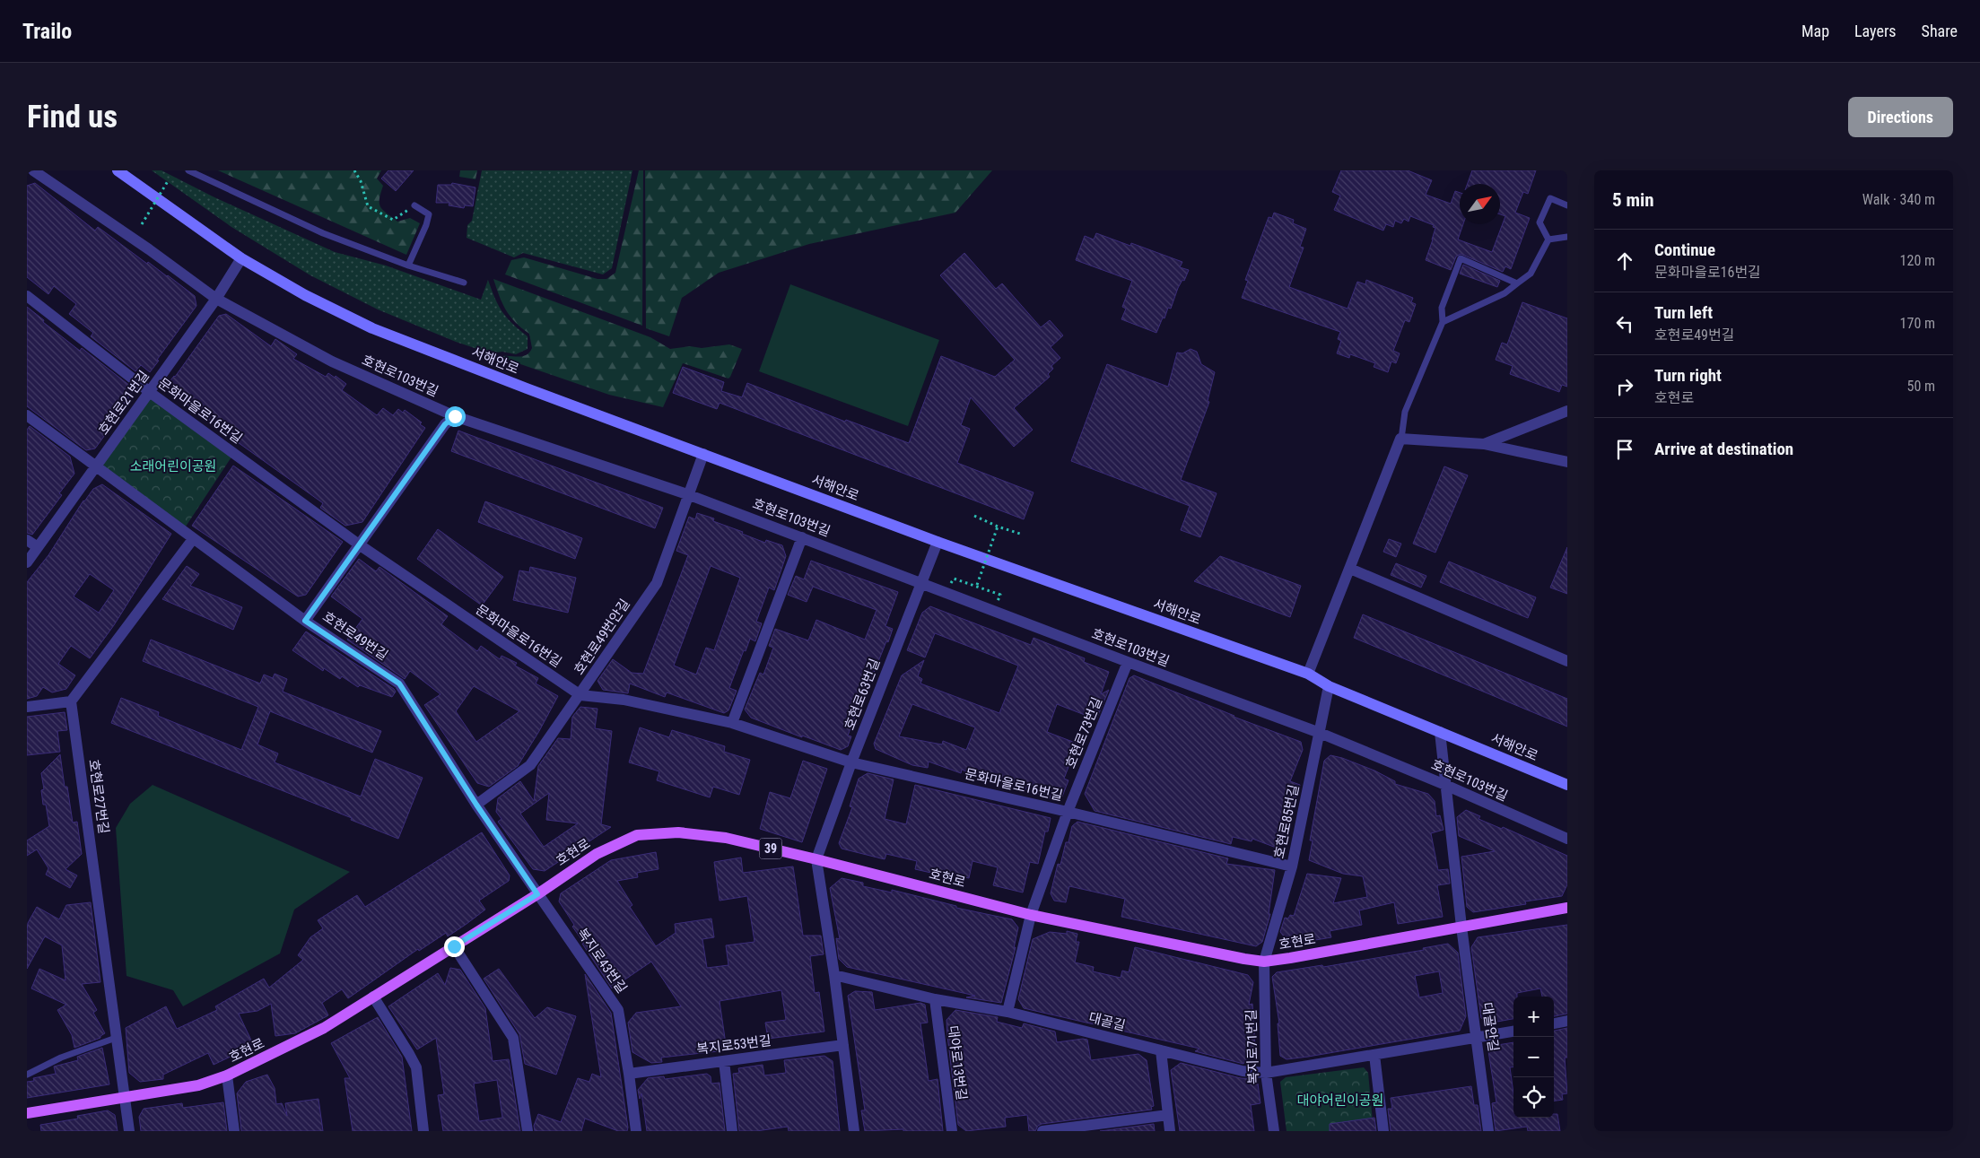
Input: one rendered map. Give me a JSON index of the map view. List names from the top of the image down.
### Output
{
  "streets": {
    "main road": ["서해안로", "39", "호현로"],
    "street": [
      "호현로103번길",
      "호현로21번길",
      "문화마을로16번길",
      "호현로49번길",
      "호현로49번안길",
      "호현로63번길",
      "호현로73번길",
      "호현로27번길",
      "호현로85번길",
      "복지로43번길",
      "대골길",
      "대골안길",
      "복지로53번길",
      "복지로71번길",
      "대야로13번길"
    ]
  },
  "crossings": [
    ["서해안로", "호현로21번길"],
    ["서해안로", "호현로49번안길"],
    ["서해안로", "호현로63번길"],
    ["서해안로", "호현로85번길"],
    ["호현로103번길", "호현로21번길"],
    ["호현로103번길", "호현로49번안길"],
    ["호현로103번길", "호현로63번길"],
    ["호현로103번길", "호현로73번길"],
    ["호현로103번길", "호현로85번길"],
    ["호현로21번길", "문화마을로16번길"],
    ["호현로21번길", "호현로49번길"],
    ["문화마을로16번길", "호현로49번안길"],
    ["문화마을로16번길", "호현로63번길"],
    ["문화마을로16번길", "호현로73번길"],
    ["문화마을로16번길", "호현로85번길"],
    ["호현로49번길", "호현로49번안길"],
    ["호현로49번길", "호현로"],
    ["호현로49번길", "복지로43번길"],
    ["호현로63번길", "호현로"],
    ["호현로73번길", "호현로"],
    ["호현로73번길", "대골길"],
    ["호현로27번길", "호현로"],
    ["호현로85번길", "호현로"],
    ["호현로85번길", "복지로71번길"],
    ["호현로", "복지로43번길"],
    ["호현로", "대골안길"],
    ["호현로", "복지로71번길"],
    ["복지로43번길", "복지로53번길"],
    ["대골길", "대골안길"],
    ["대골길", "복지로71번길"],
    ["대골길", "대야로13번길"]
  ],
  "parks": ["소래어린이공원", "대야어린이공원"],
  "north": "top right",
  "page": {
    "header": "Trailo",
    "nav": ["Map", "Layers", "Share"],
    "buttons": "Directions",
    "title": "Find us",
    "heading": ["5 min", "Walk · 340 m"],
    "list": [
      ["Continue", "문화마을로16번길", "120 m"],
      ["Turn left", "호현로49번길", "170 m"],
      ["Turn right", "호현로", "50 m"],
      "Arrive at destination"
    ],
    "map_buttons": ["+", "−"]
  }
}
